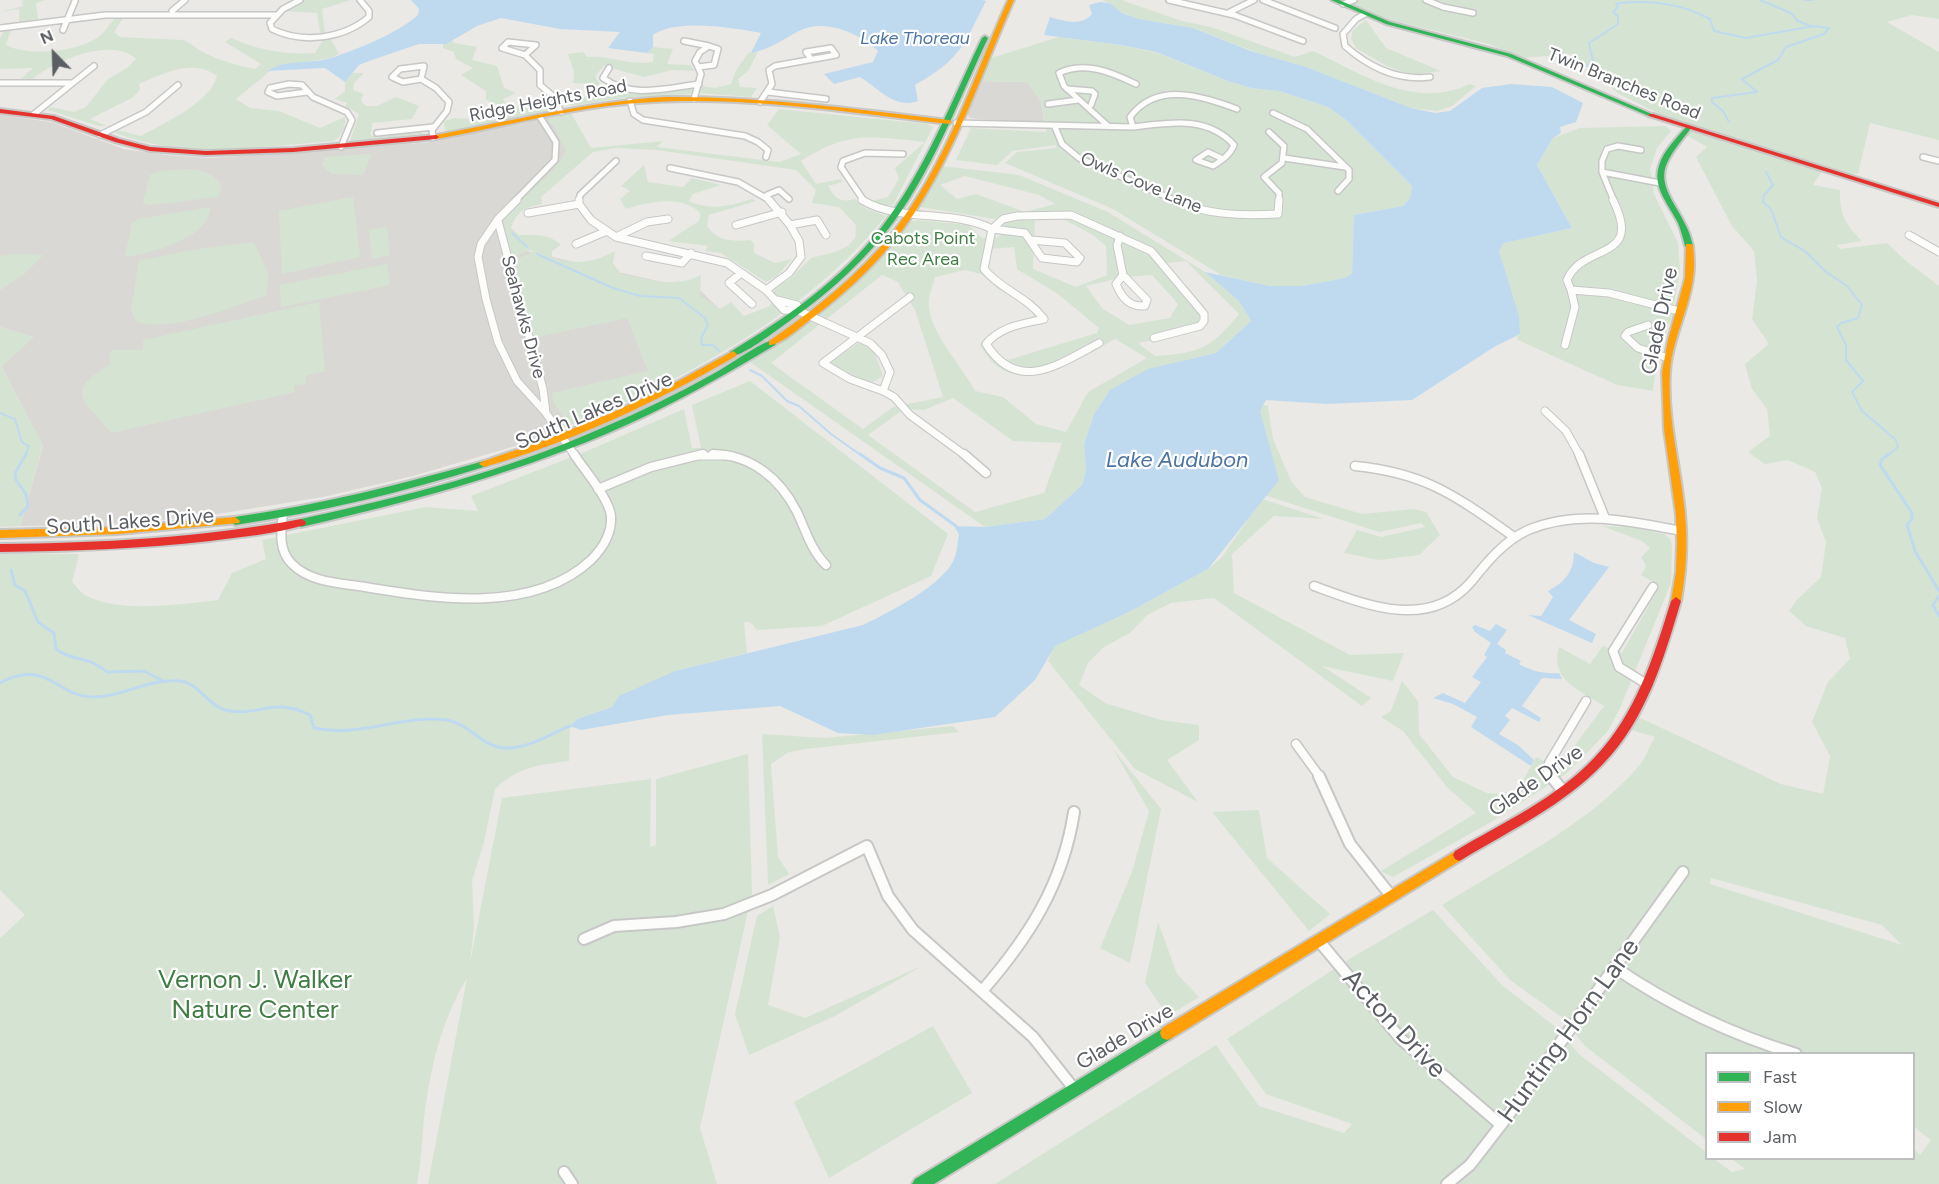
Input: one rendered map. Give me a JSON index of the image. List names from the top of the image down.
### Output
{
  "streets": {
    "main road": [
      "Twin Branches Road",
      "Ridge Heights Road",
      "Glade Drive",
      "South Lakes Drive"
    ],
    "street": [
      "Owls Cove Lane",
      "Seahawks Drive",
      "Acton Drive",
      "Hunting Horn Lane"
    ]
  },
  "crossings": [
    ["Ridge Heights Road", "Owls Cove Lane"],
    ["Ridge Heights Road", "Seahawks Drive"],
    ["Ridge Heights Road", "South Lakes Drive"],
    ["Seahawks Drive", "South Lakes Drive"],
    ["Glade Drive", "Acton Drive"],
    ["Acton Drive", "Hunting Horn Lane"]
  ],
  "water": ["Lake Thoreau", "Lake Audubon"],
  "parks": ["Cabots Point Rec Area", "Vernon J. Walker Nature Center"],
  "legend": ["Fast", "Slow", "Jam"],
  "north": "top left"
}
